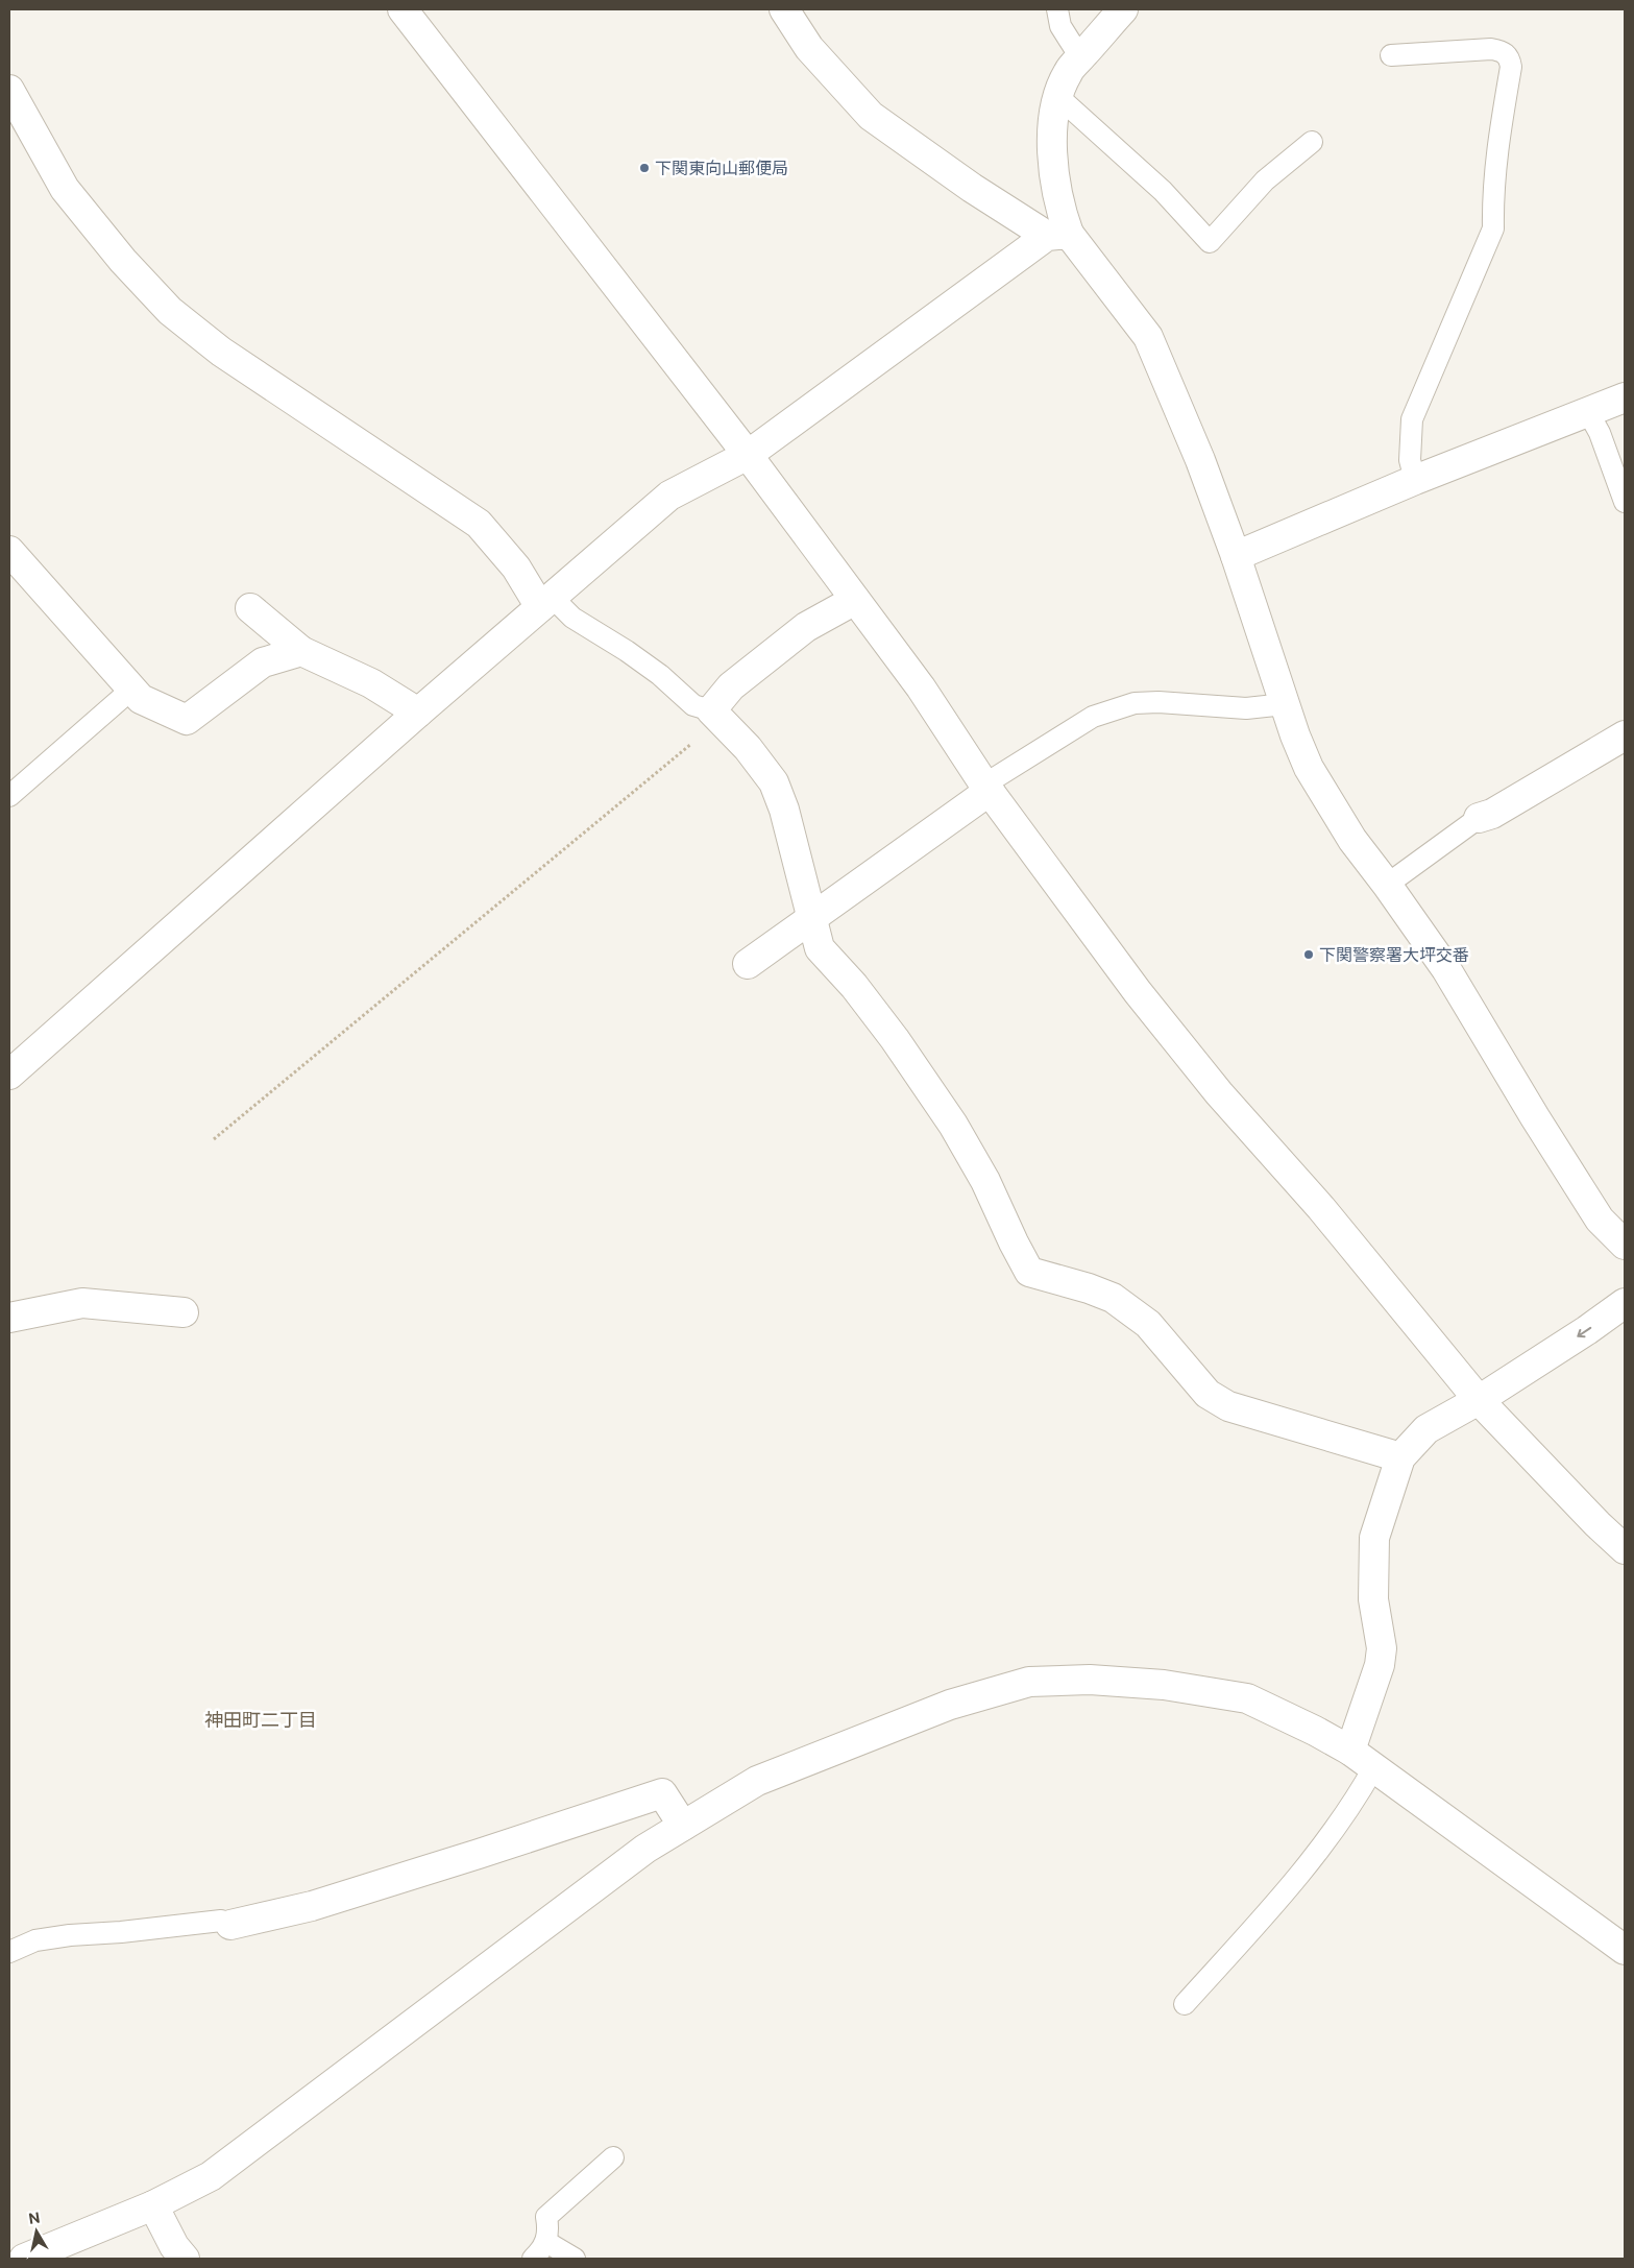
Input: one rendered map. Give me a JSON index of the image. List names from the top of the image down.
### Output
{
  "districts": ["神田町二丁目"],
  "places": ["下関東向山郵便局", "下関警察署大坪交番"],
  "north": "top"
}
